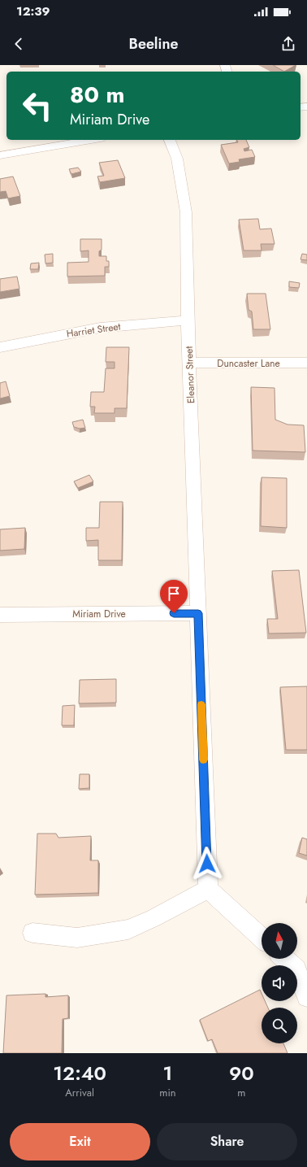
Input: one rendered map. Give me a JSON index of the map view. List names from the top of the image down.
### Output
{
  "streets": {
    "street": [
      "Harriet Street",
      "Duncaster Lane",
      "Eleanor Street",
      "Miriam Drive"
    ]
  },
  "crossings": [
    ["Harriet Street", "Eleanor Street"],
    ["Duncaster Lane", "Eleanor Street"],
    ["Eleanor Street", "Miriam Drive"]
  ],
  "north": "top",
  "page": {
    "status": "12:39",
    "header": "Beeline",
    "turn": ["80 m", "Miriam Drive"],
    "eta": [
      "12:40",
      "Arrival",
      "1",
      "min",
      "90",
      "m"
    ],
    "buttons": ["Exit", "Share"]
  }
}
